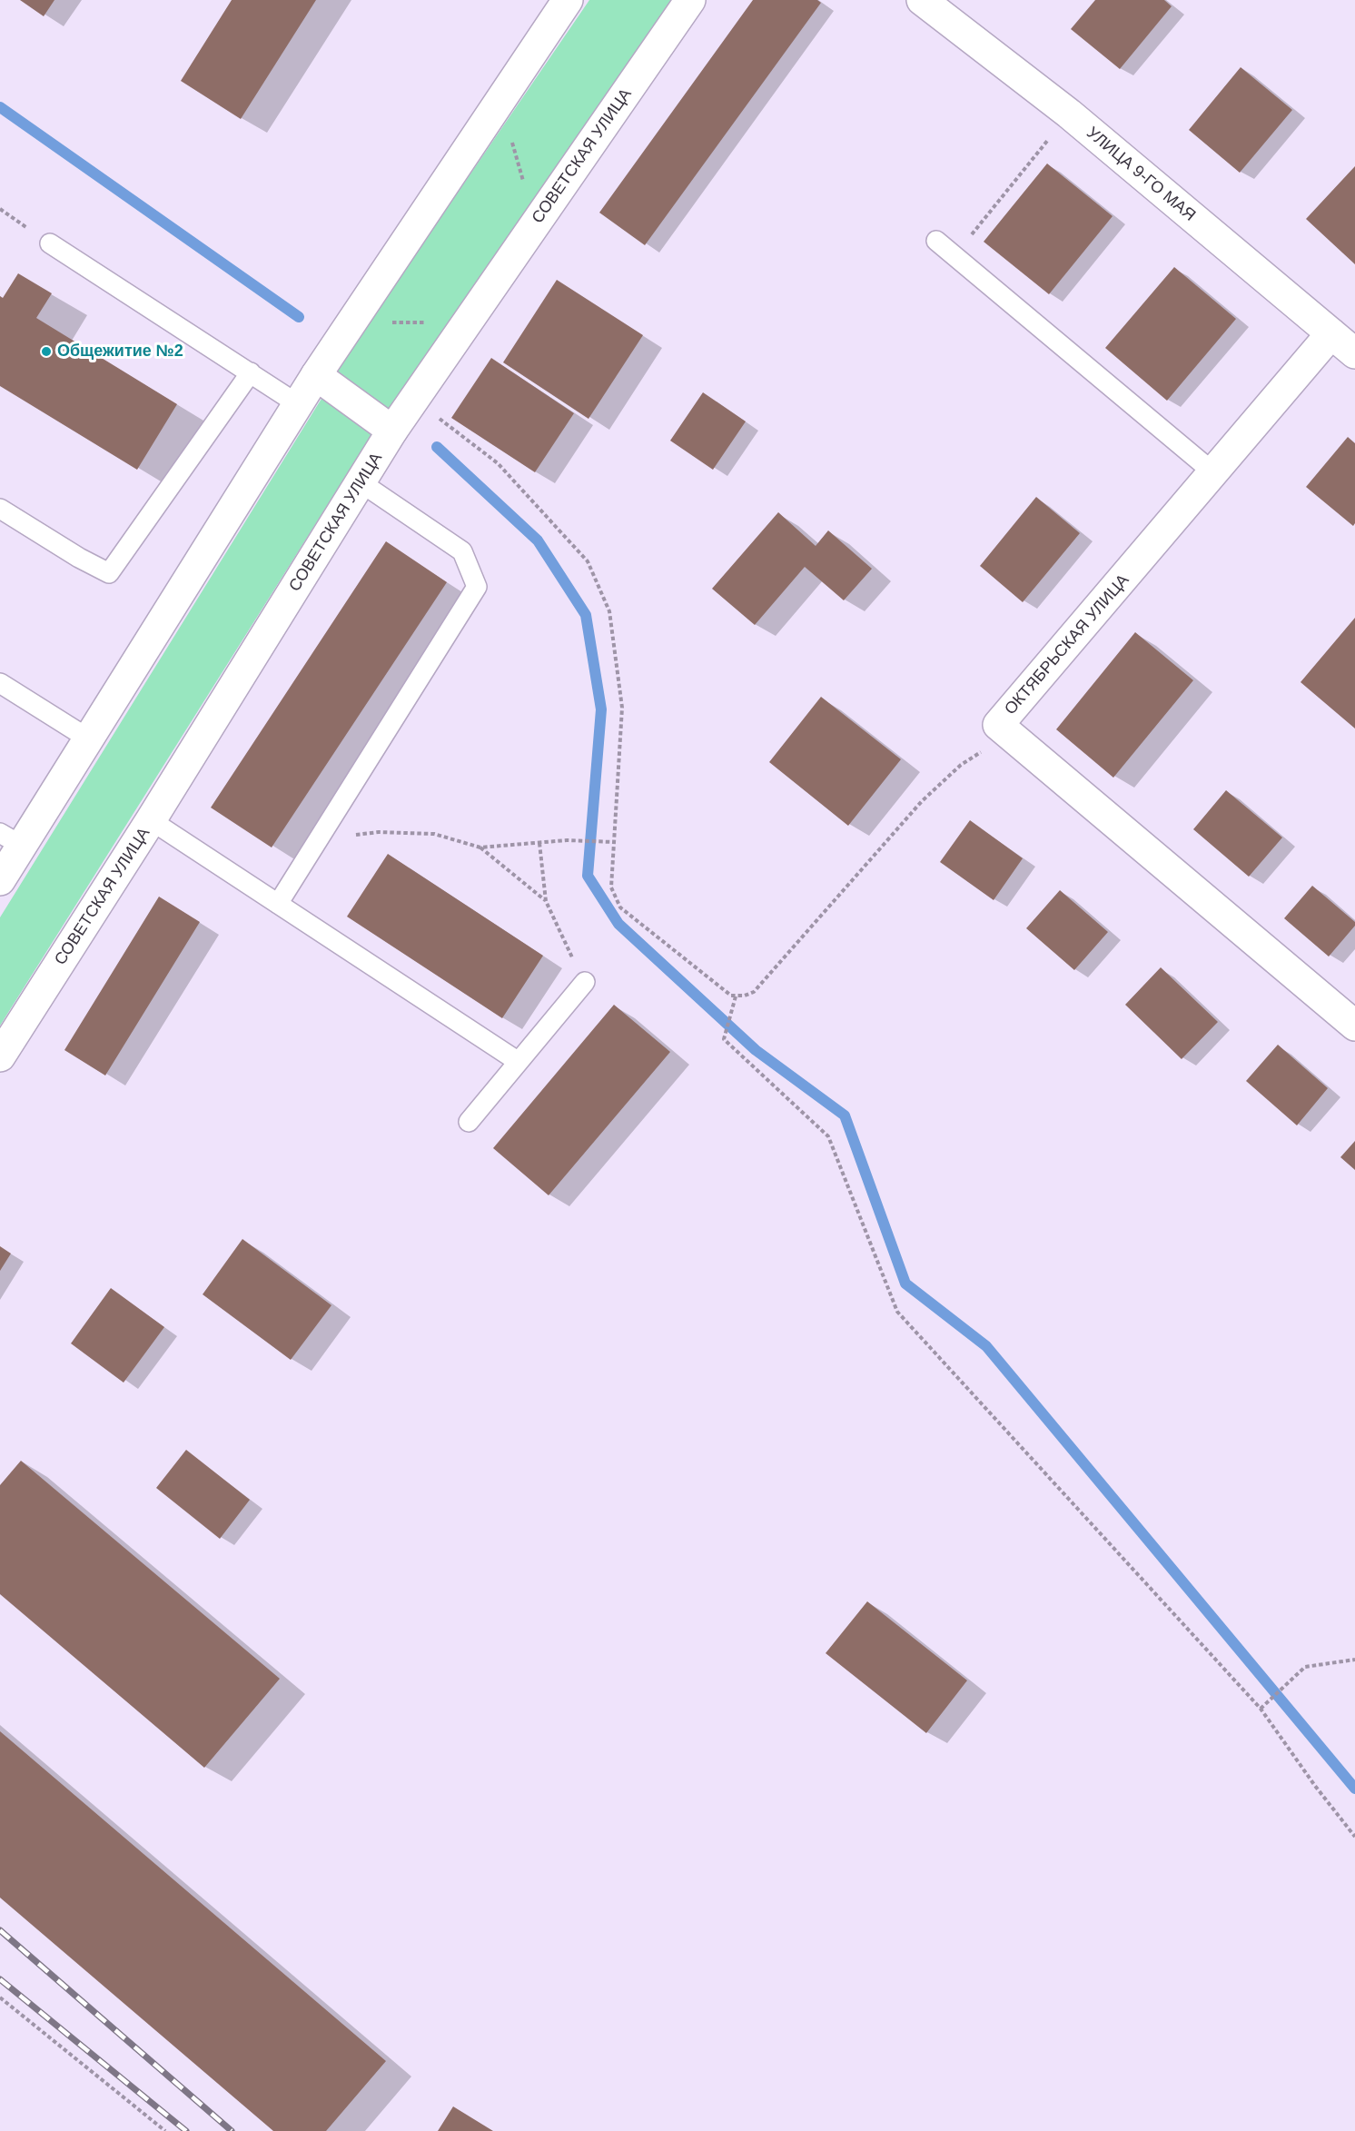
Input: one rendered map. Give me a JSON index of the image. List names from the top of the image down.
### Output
{
  "streets": {
    "main road": ["СОВЕТСКАЯ УЛИЦА", "УЛИЦА 9-ГО МАЯ", "ОКТЯБРЬСКАЯ УЛИЦА"]
  },
  "crossings": [
    ["УЛИЦА 9-ГО МАЯ", "ОКТЯБРЬСКАЯ УЛИЦА"]
  ],
  "places": ["Общежитие №2"]
}
